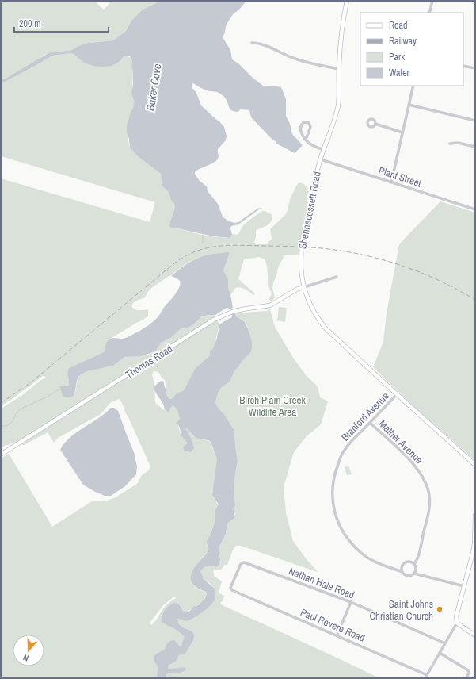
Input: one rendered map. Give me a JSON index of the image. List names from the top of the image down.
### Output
{
  "streets": {
    "main road": ["Shennecossett Road", "Thomas Road"],
    "street": [
      "Plant Street",
      "Branford Avenue",
      "Mather Avenue",
      "Nathan Hale Road",
      "Paul Revere Road"
    ]
  },
  "crossings": [
    ["Plant Street", "Shennecossett Road"],
    ["Shennecossett Road", "Thomas Road"],
    ["Shennecossett Road", "Branford Avenue"],
    ["Branford Avenue", "Mather Avenue"],
    ["Nathan Hale Road", "Paul Revere Road"]
  ],
  "water": ["Baker Cove"],
  "parks": ["Birch Plain Creek Wildlife Area"],
  "places": ["Saint Johns Christian Church"],
  "legend": [
    "Road",
    "Railway",
    "Park",
    "Water"
  ],
  "scale_bar": "200 m",
  "north": "bottom"
}
